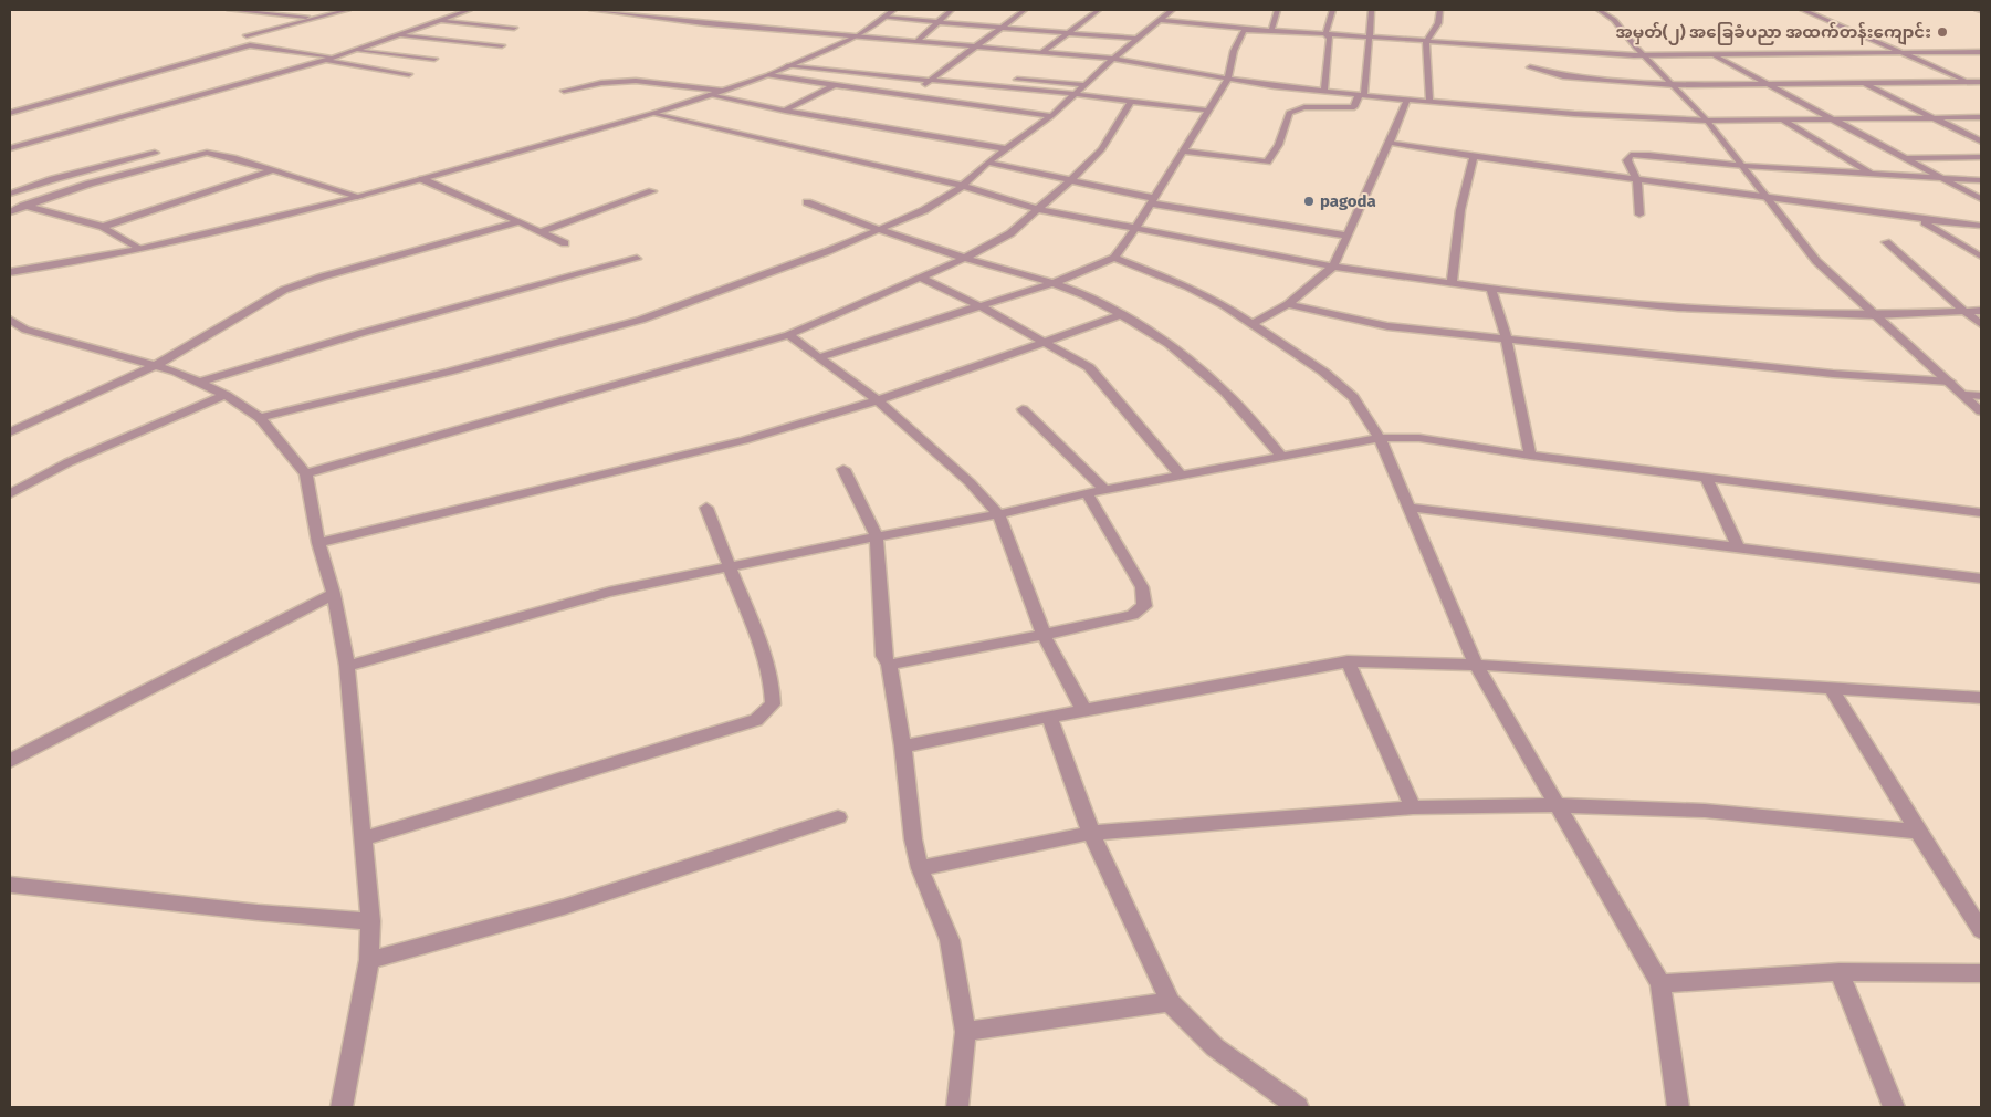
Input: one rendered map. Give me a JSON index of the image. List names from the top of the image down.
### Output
{
  "places": ["အမှတ်(၂) အခြေခံပညာ အထက်တန်းကျောင်း", "pagoda"]
}
